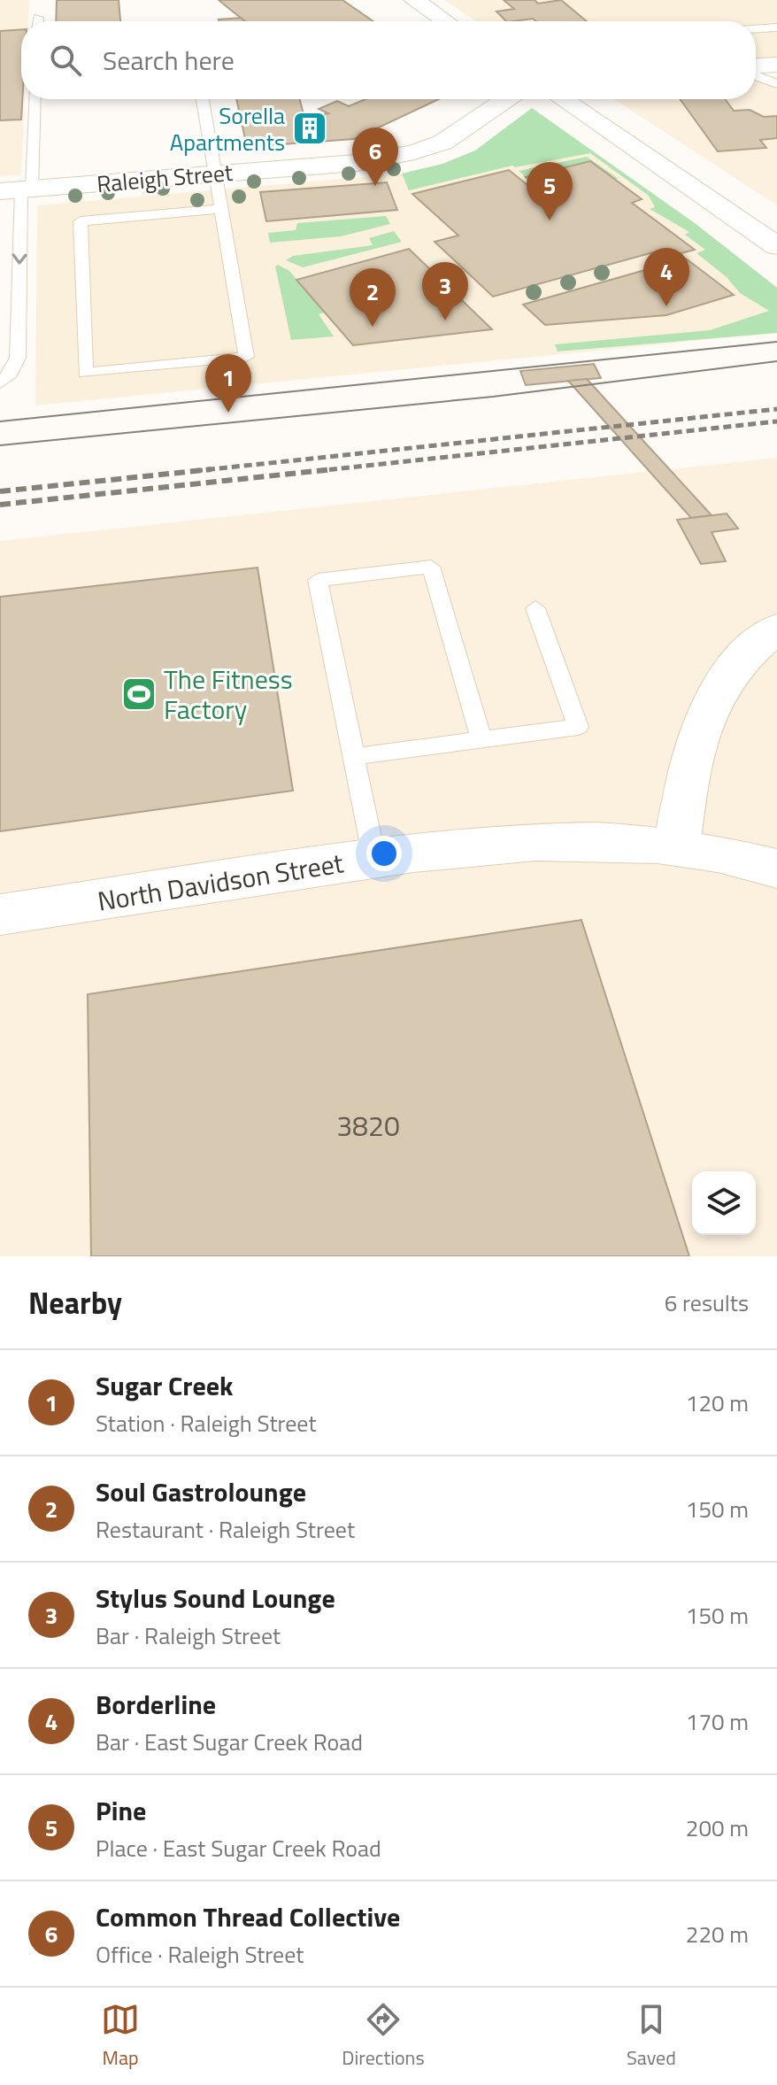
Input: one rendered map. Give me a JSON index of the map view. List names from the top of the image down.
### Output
{
  "streets": {
    "street": ["Raleigh Street", "North Davidson Street"]
  },
  "places": {
    "building": ["Sorella Apartments"],
    "sports": ["The Fitness Factory"]
  },
  "house_numbers": ["3820"],
  "page": {
    "search": "Search here",
    "pins": [
      "6",
      "5",
      "4",
      "3",
      "2",
      "1"
    ],
    "heading": ["Nearby", "6 results"],
    "list": [
      {
        "mark": "1",
        "name": "Sugar Creek",
        "note": "Station · Raleigh Street",
        "value": "120 m"
      },
      {
        "mark": "2",
        "name": "Soul Gastrolounge",
        "note": "Restaurant · Raleigh Street",
        "value": "150 m"
      },
      {
        "mark": "3",
        "name": "Stylus Sound Lounge",
        "note": "Bar · Raleigh Street",
        "value": "150 m"
      },
      {
        "mark": "4",
        "name": "Borderline",
        "note": "Bar · East Sugar Creek Road",
        "value": "170 m"
      },
      {
        "mark": "5",
        "name": "Pine",
        "note": "Place · East Sugar Creek Road",
        "value": "200 m"
      },
      {
        "mark": "6",
        "name": "Common Thread Collective",
        "note": "Office · Raleigh Street",
        "value": "220 m"
      }
    ],
    "nav": ["Map", "Directions", "Saved"]
  }
}
